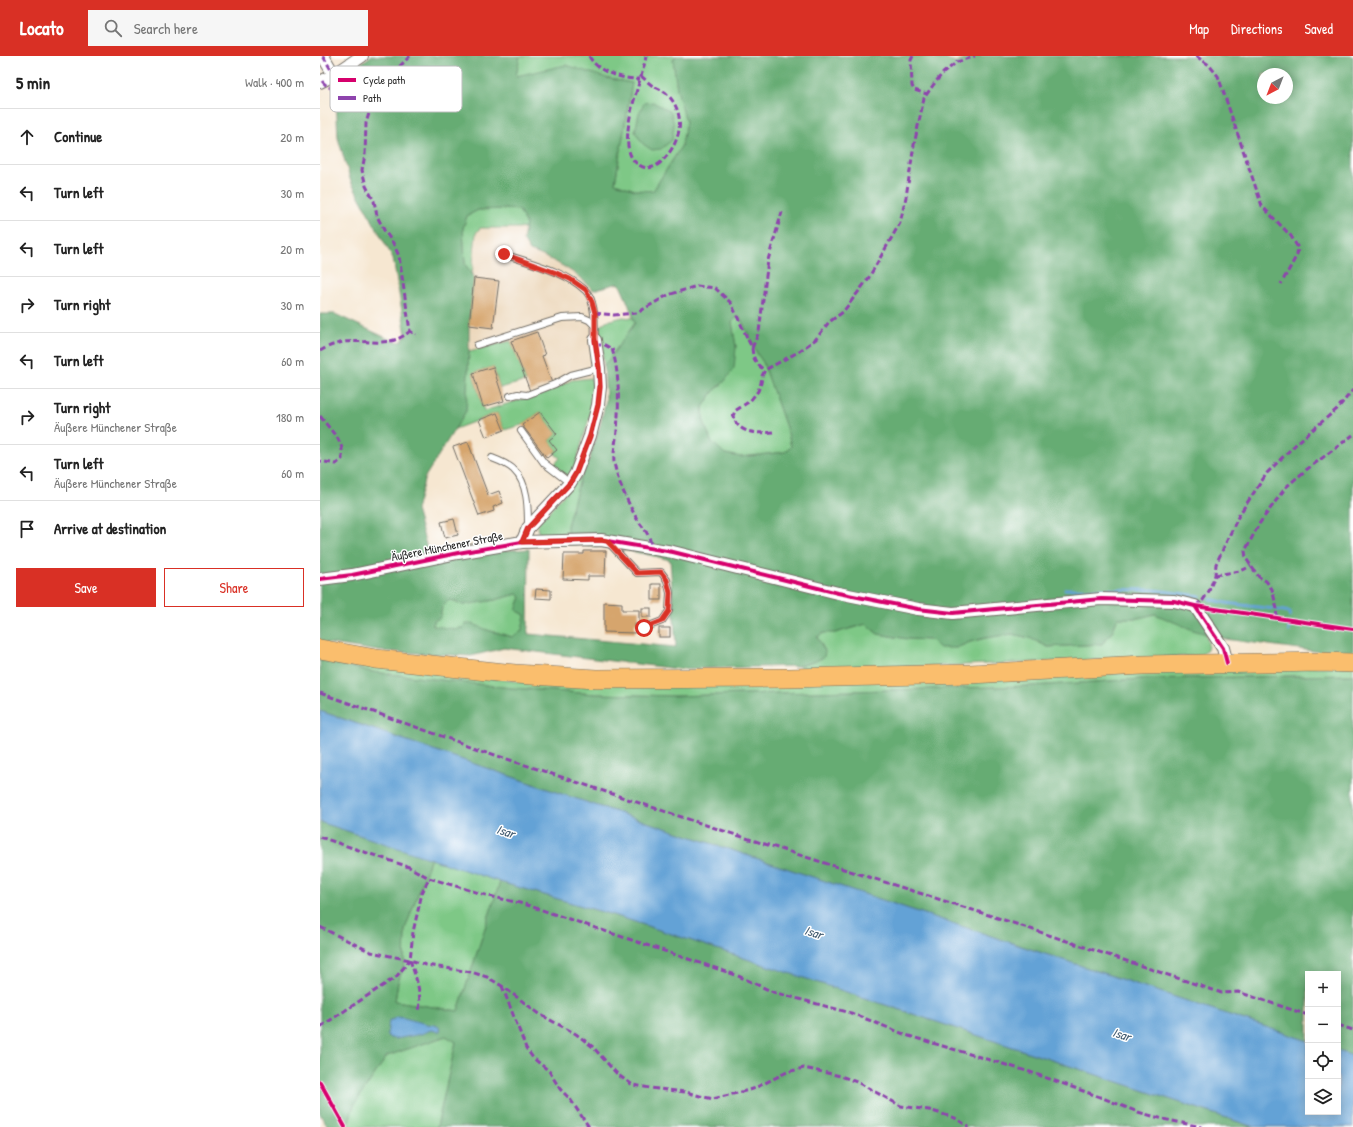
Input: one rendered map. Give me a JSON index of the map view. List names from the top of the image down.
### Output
{
  "streets": {
    "street": ["Äußere Münchener Straße"]
  },
  "water": ["Isar"],
  "legend": ["Cycle path", "Path"],
  "north": "bottom left",
  "page": {
    "header": "Locato",
    "search": "Search here",
    "nav": ["Map", "Directions", "Saved"],
    "heading": ["5 min", "Walk · 400 m"],
    "list": [
      ["Continue", "20 m"],
      ["Turn left", "30 m"],
      ["Turn left", "20 m"],
      ["Turn right", "30 m"],
      ["Turn left", "60 m"],
      ["Turn right", "Äußere Münchener Straße", "180 m"],
      ["Turn left", "Äußere Münchener Straße", "60 m"],
      "Arrive at destination"
    ],
    "buttons": ["Save", "Share"],
    "map_buttons": ["+", "−"]
  }
}
